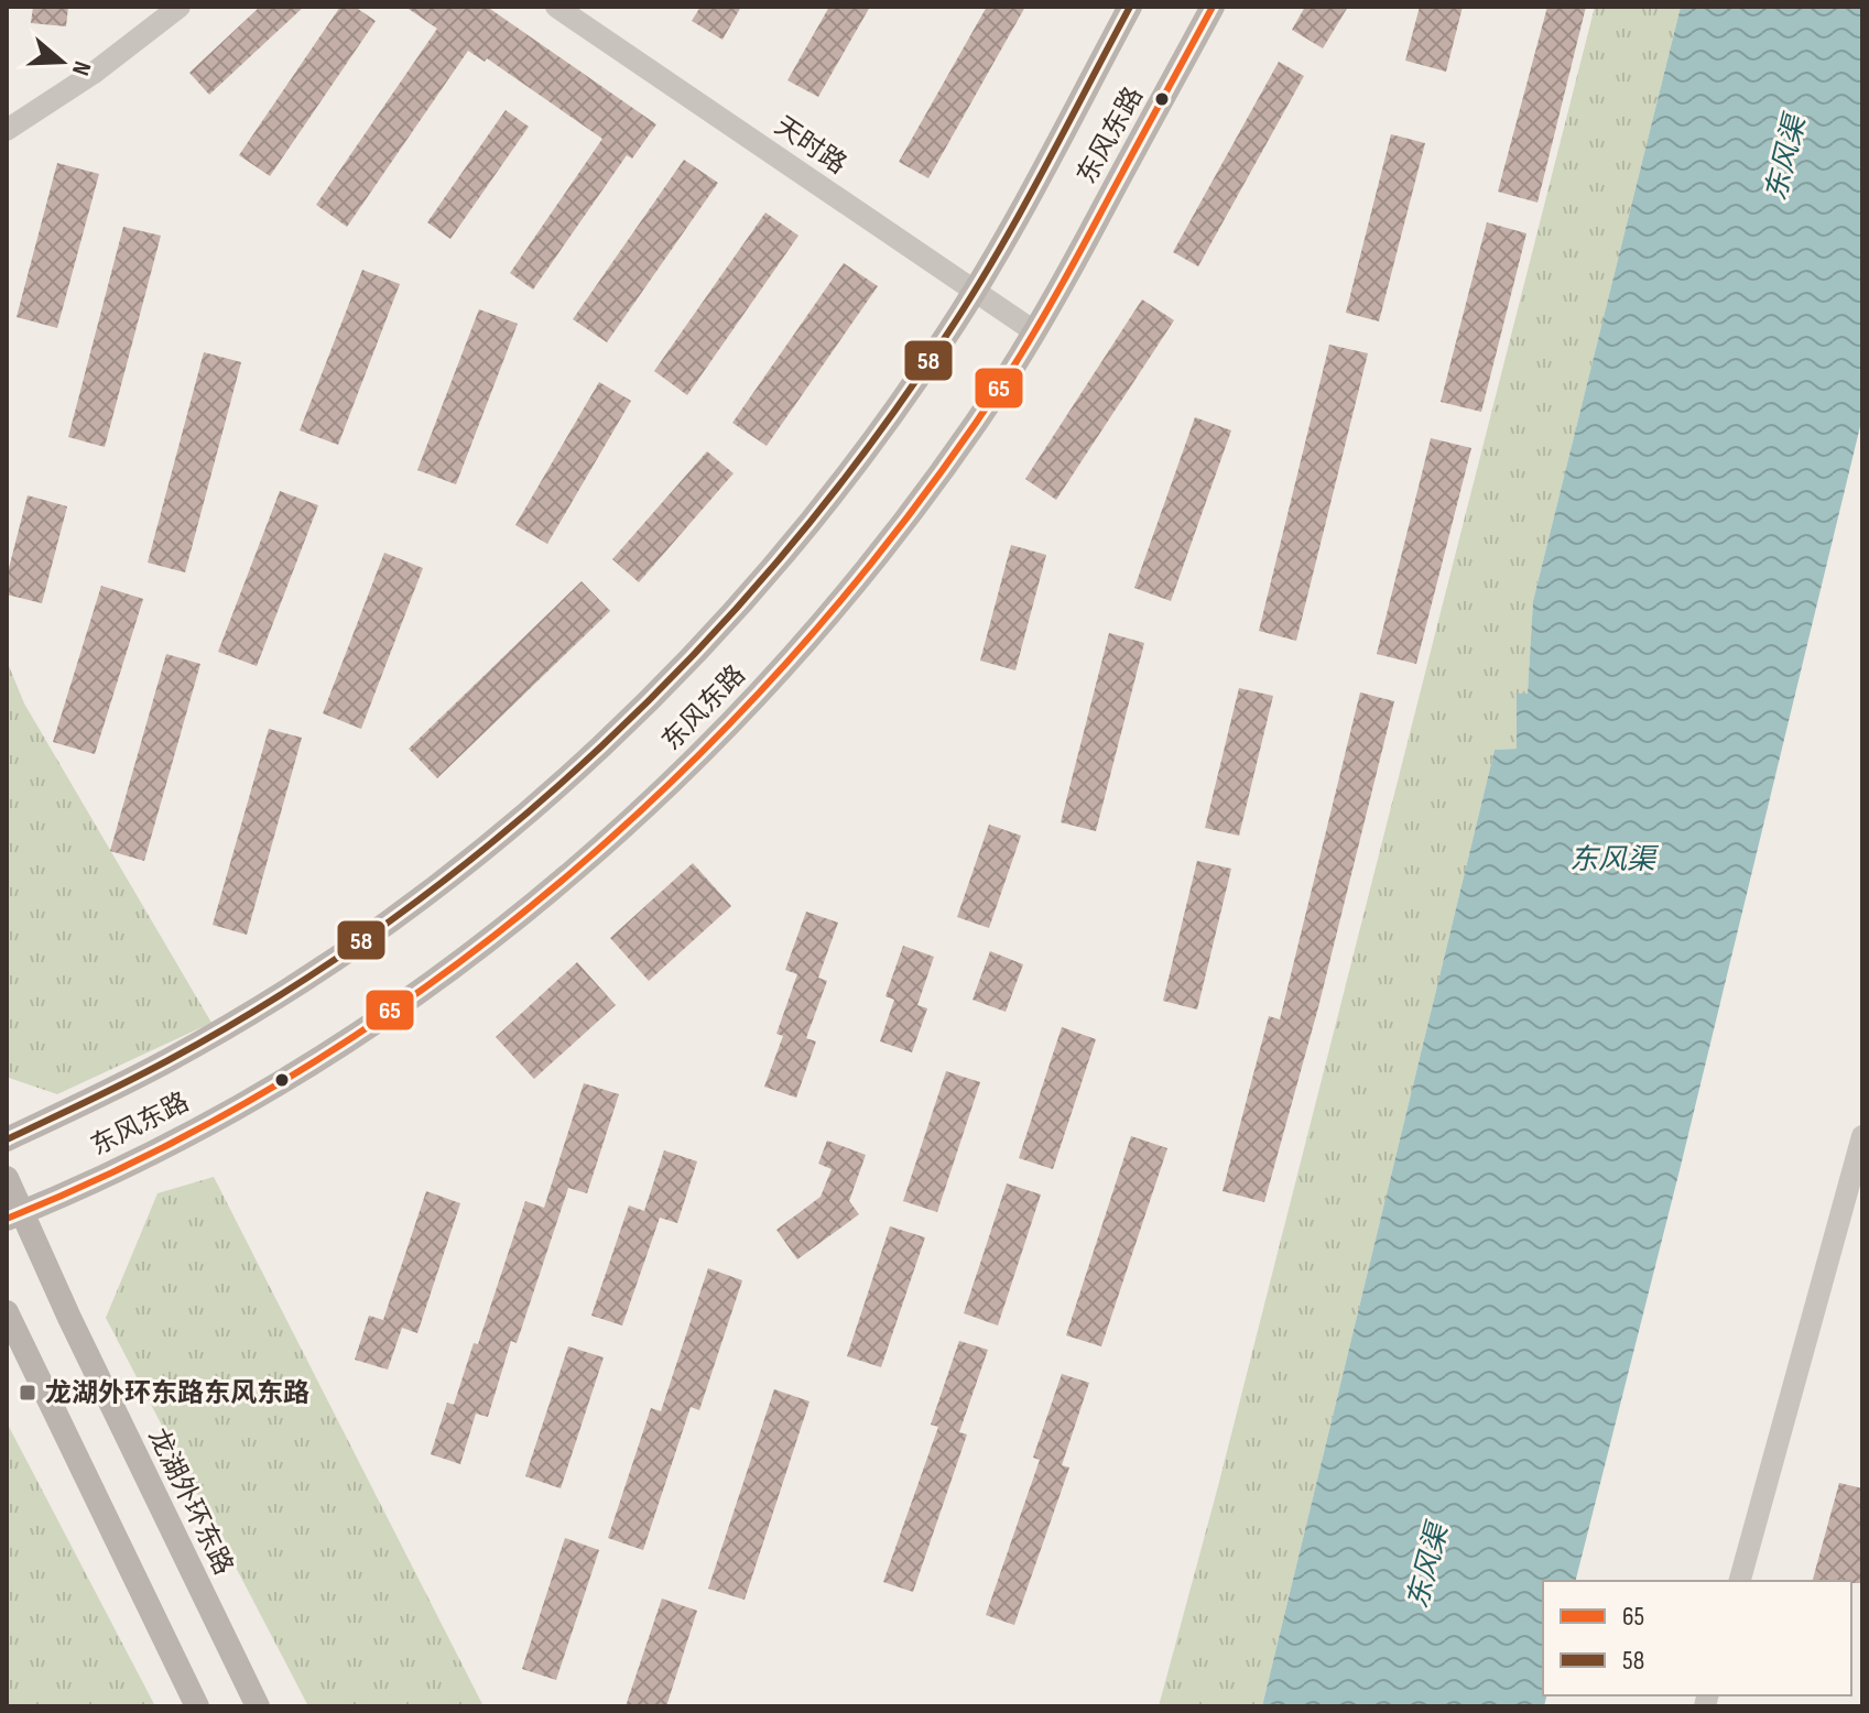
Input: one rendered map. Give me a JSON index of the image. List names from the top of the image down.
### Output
{
  "streets": {
    "main road": ["东风东路", "龙湖外环东路"],
    "street": ["天时路"]
  },
  "crossings": [
    ["东风东路", "天时路"],
    ["东风东路", "龙湖外环东路"]
  ],
  "water": ["东风渠"],
  "places": {
    "transit": ["龙湖外环东路东风东路"]
  },
  "lines": ["transit line 65", "transit line 58"],
  "legend": ["65", "58"],
  "north": "right"
}
